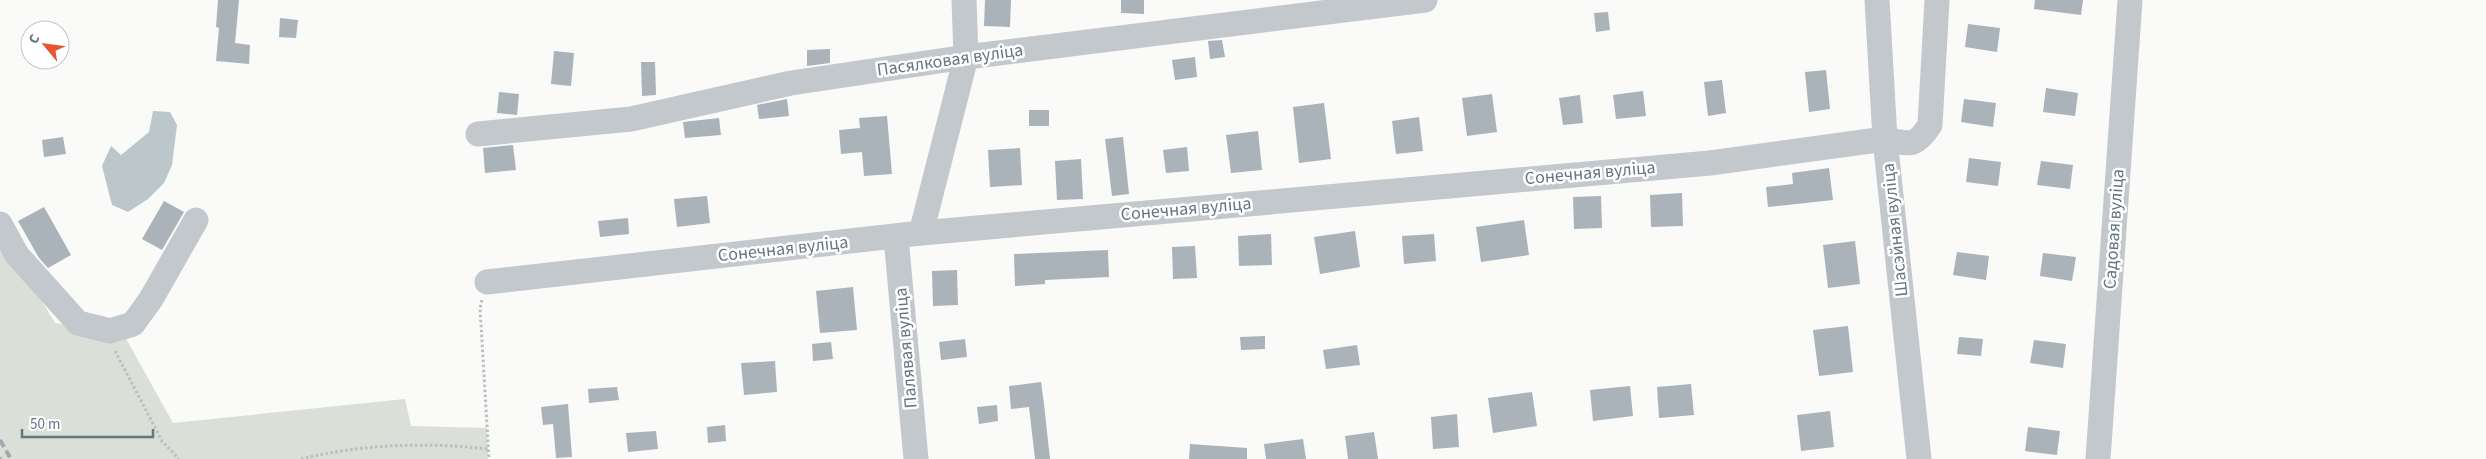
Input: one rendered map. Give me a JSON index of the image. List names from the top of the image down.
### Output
{
  "streets": {
    "street": [
      "Пасялковая вуліца",
      "Сонечная вуліца",
      "Садовая вуліца",
      "Шасэйная вуліца",
      "Палявая вуліца"
    ]
  },
  "crossings": [
    ["Сонечная вуліца", "Шасэйная вуліца"],
    ["Сонечная вуліца", "Палявая вуліца"]
  ],
  "scale_bar": "50 m",
  "north": "top left"
}
